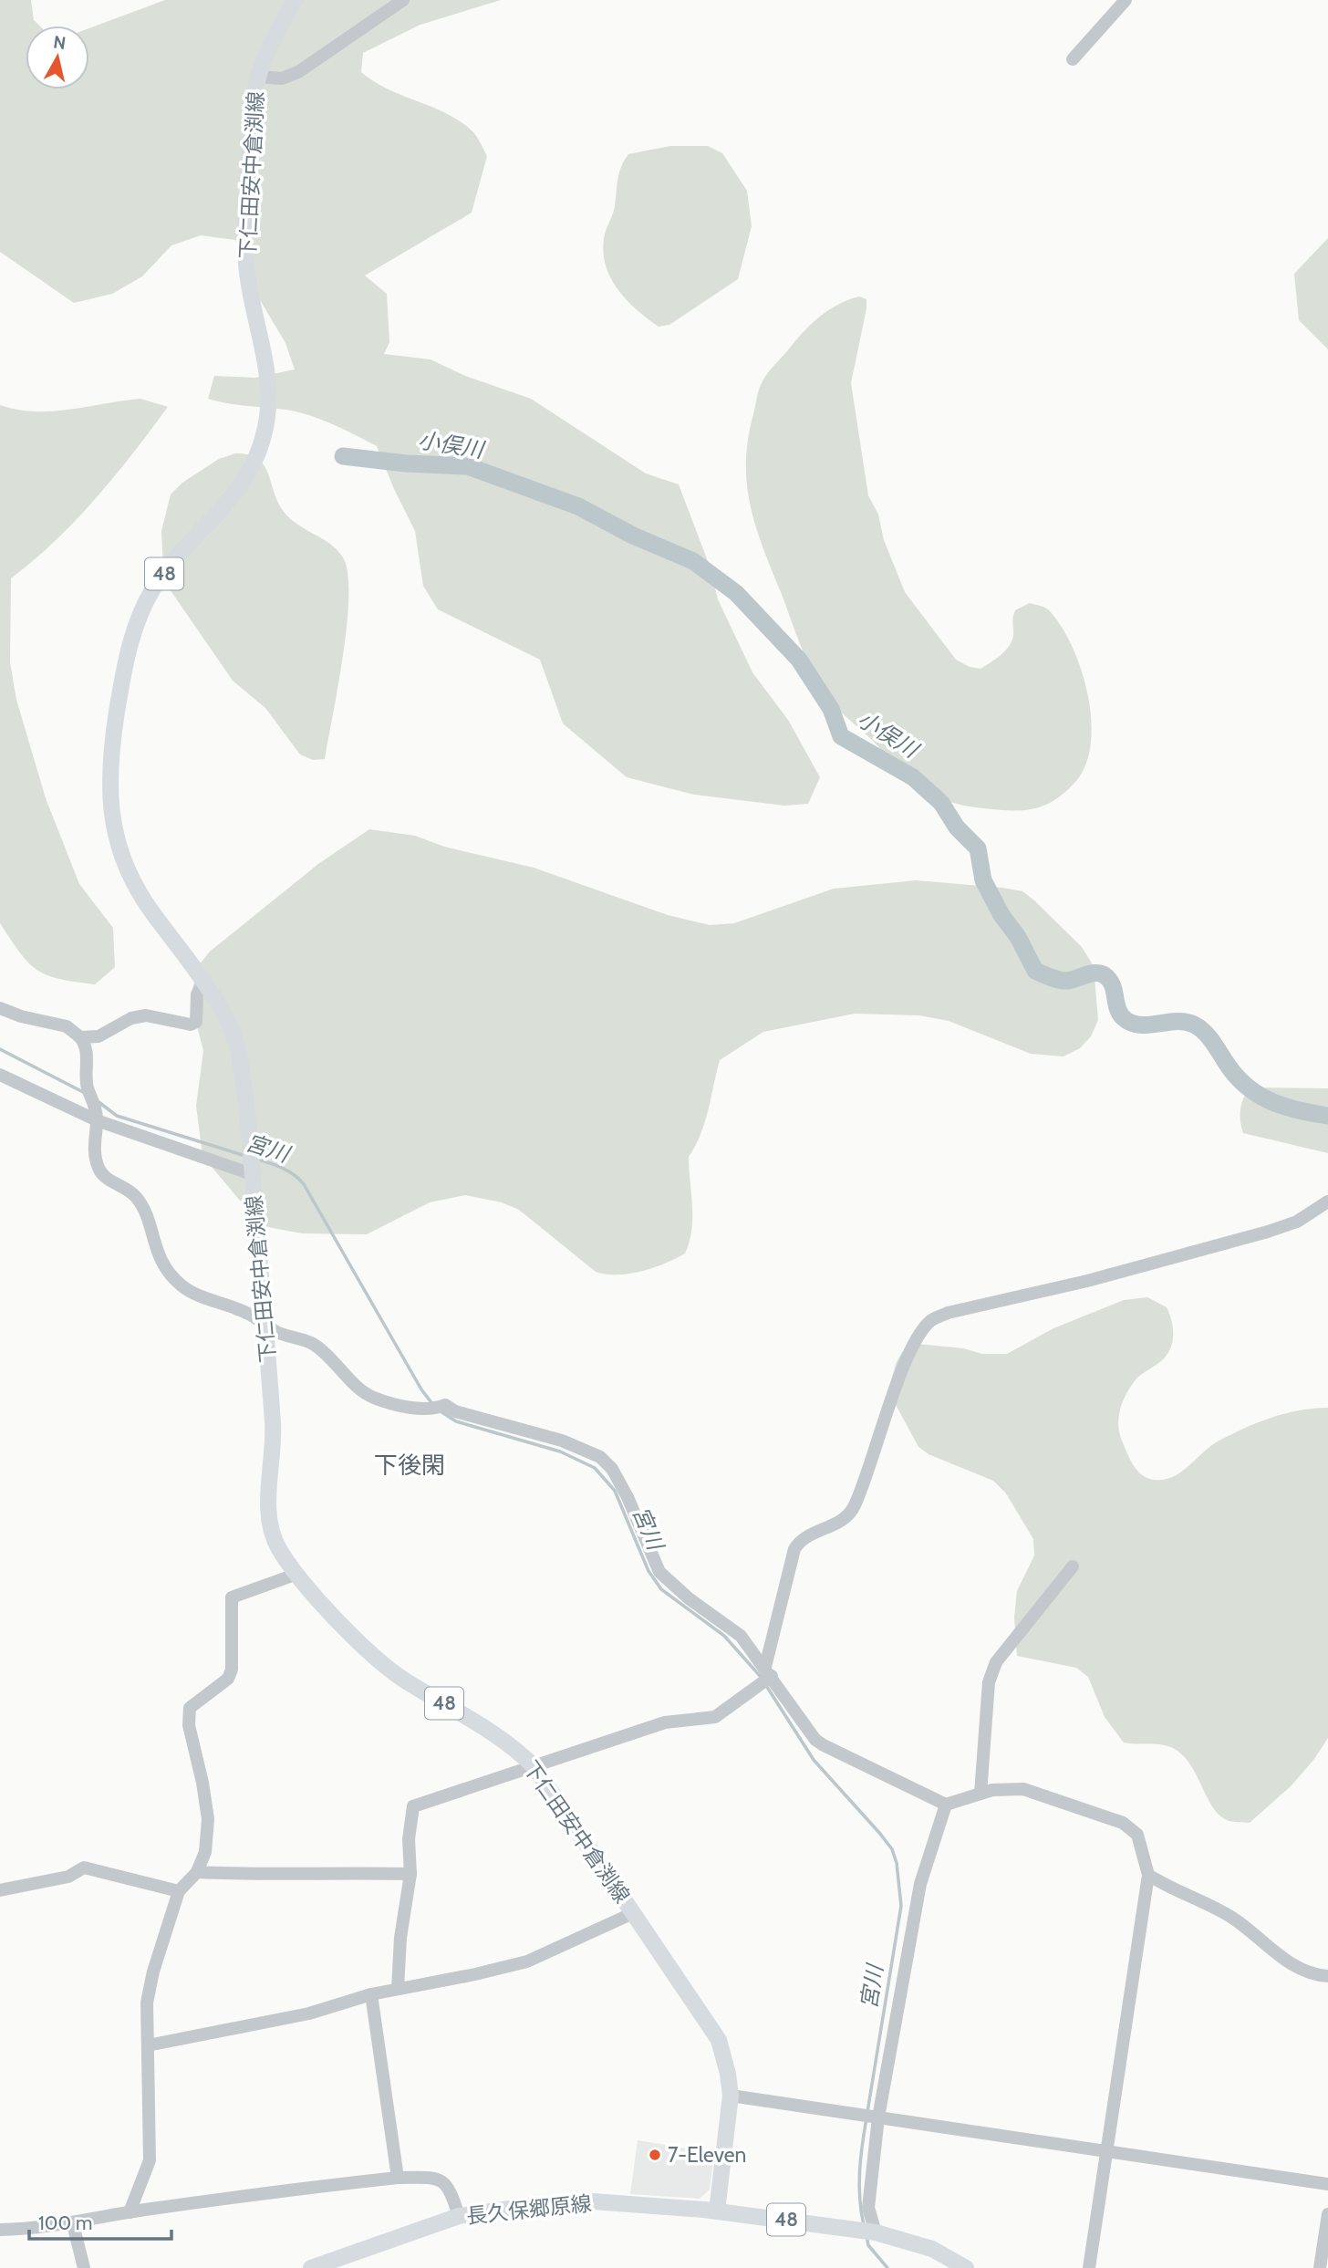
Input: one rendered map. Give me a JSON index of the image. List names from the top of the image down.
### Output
{
  "streets": {
    "main road": ["下仁田安中倉渕線", "48", "長久保郷原線"]
  },
  "crossings": [
    ["下仁田安中倉渕線", "48"],
    ["下仁田安中倉渕線", "長久保郷原線"],
    ["48", "長久保郷原線"]
  ],
  "districts": ["下後閑"],
  "water": ["小俣川", "宮川"],
  "places": ["7-Eleven"],
  "scale_bar": "100 m",
  "north": "top"
}
